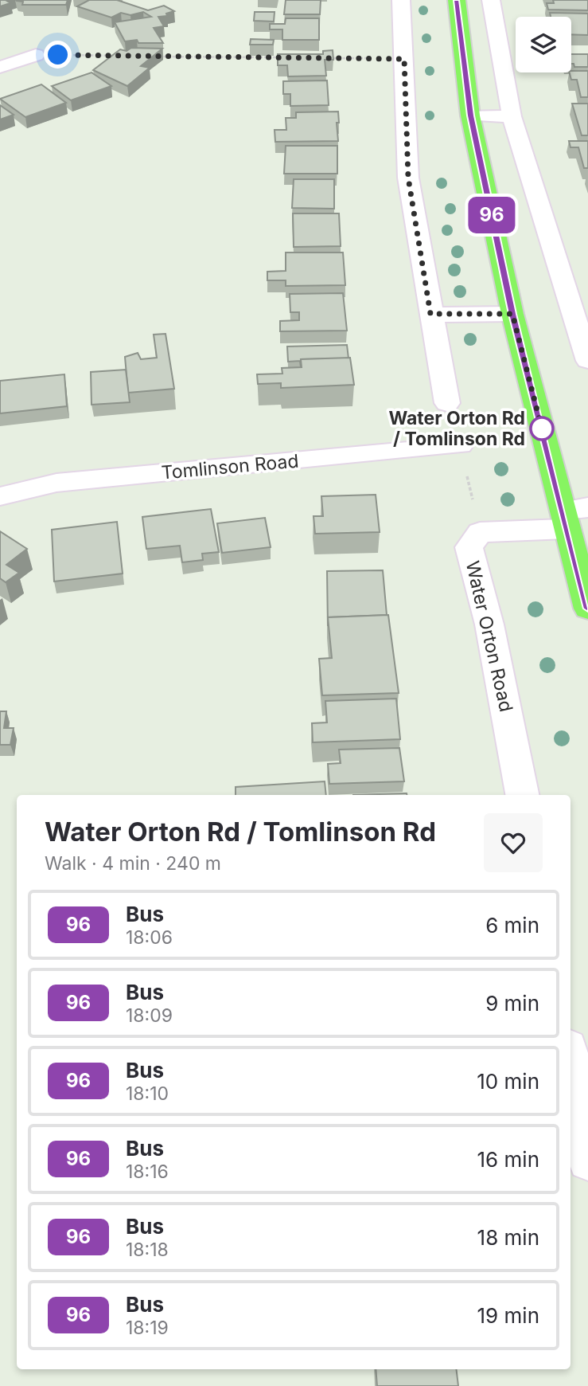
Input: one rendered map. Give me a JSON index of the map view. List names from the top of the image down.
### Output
{
  "streets": {
    "street": ["Tomlinson Road", "Water Orton Road"]
  },
  "places": ["Water Orton Rd / Tomlinson Rd"],
  "lines": ["bus line 96"],
  "page": {
    "on_map": "96",
    "heading": ["Water Orton Rd / Tomlinson Rd", "Walk · 4 min · 240 m"],
    "list": [
      {
        "mark": "96",
        "name": "Bus",
        "note": "18:06",
        "value": "6 min"
      },
      {
        "mark": "96",
        "name": "Bus",
        "note": "18:09",
        "value": "9 min"
      },
      {
        "mark": "96",
        "name": "Bus",
        "note": "18:10",
        "value": "10 min"
      },
      {
        "mark": "96",
        "name": "Bus",
        "note": "18:16",
        "value": "16 min"
      },
      {
        "mark": "96",
        "name": "Bus",
        "note": "18:18",
        "value": "18 min"
      },
      {
        "mark": "96",
        "name": "Bus",
        "note": "18:19",
        "value": "19 min"
      }
    ]
  }
}
